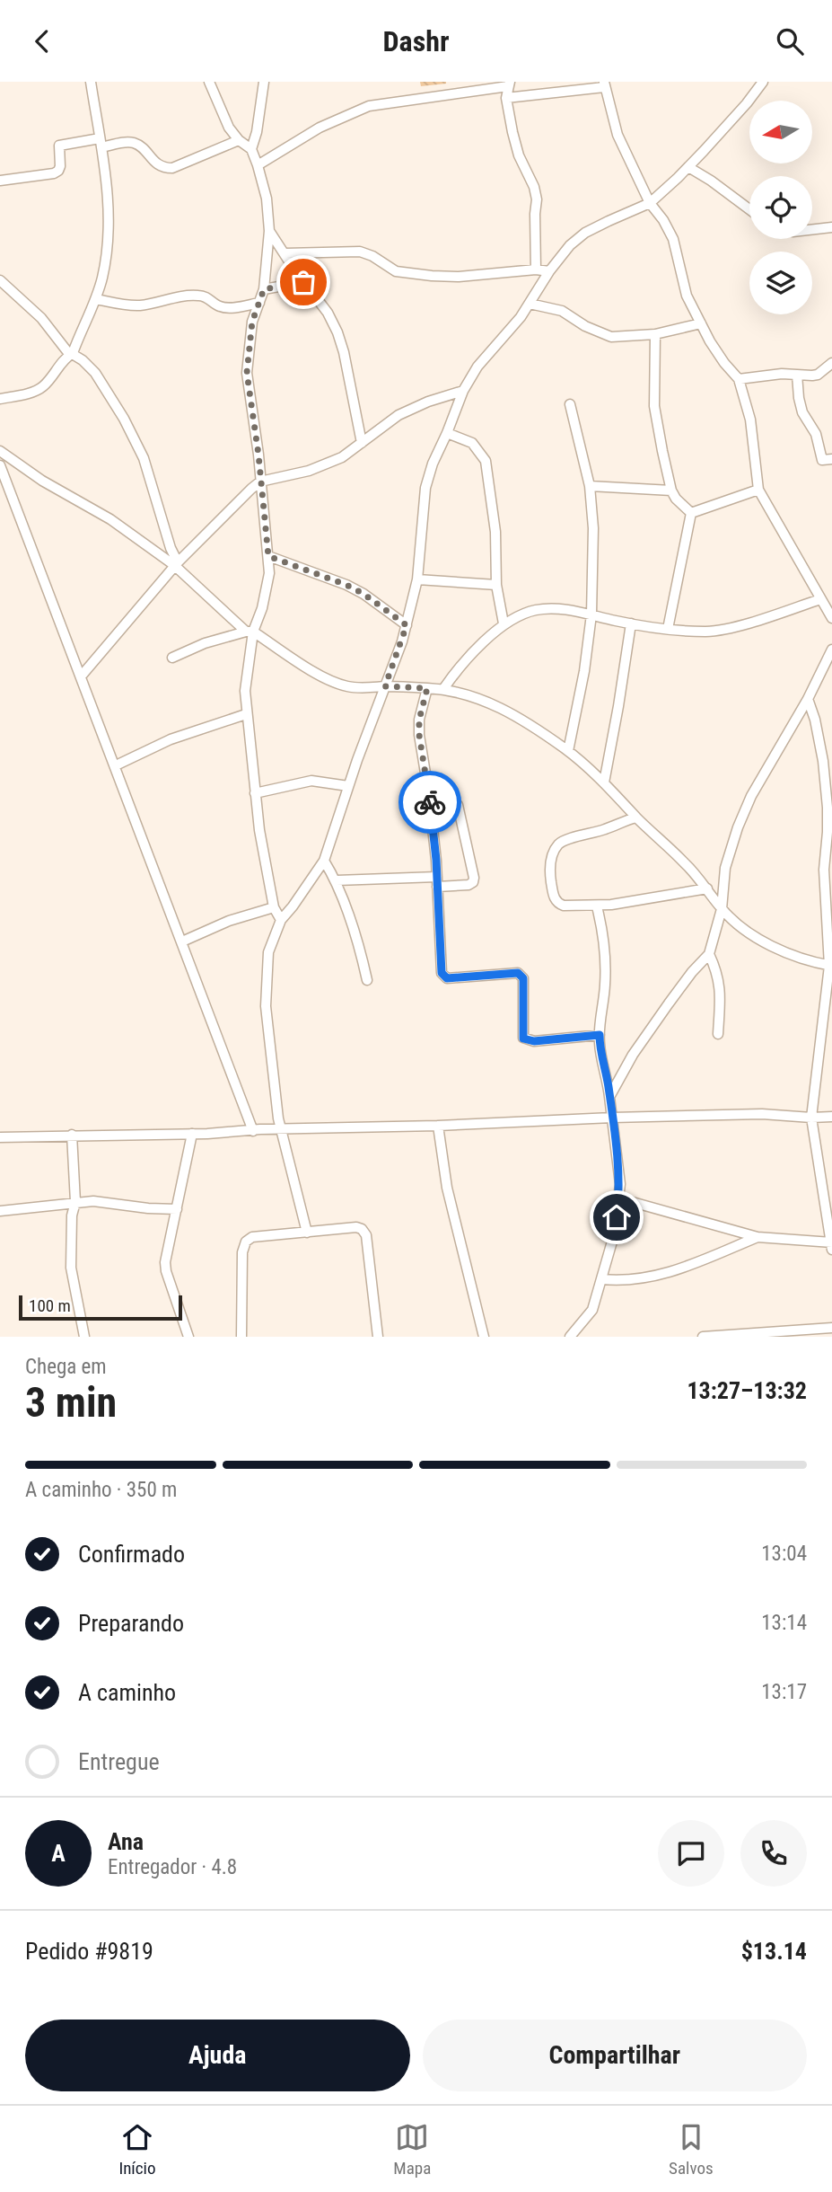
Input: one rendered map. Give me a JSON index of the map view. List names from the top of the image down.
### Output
{
  "scale_bar": "100 m",
  "north": "left",
  "page": {
    "header": "Dashr",
    "scale": "100 m",
    "heading": ["3 min", "Chega em", "13:27–13:32"],
    "panel": [
      "Ana",
      "Entregador · 4.8",
      "Pedido #9819",
      "$13.14"
    ],
    "bar": "A caminho · 350 m",
    "list": [
      ["Confirmado", "13:04"],
      ["Preparando", "13:14"],
      ["A caminho", "13:17"],
      "Entregue"
    ],
    "round": "A",
    "buttons": ["Ajuda", "Compartilhar"],
    "tabs": ["Início", "Mapa", "Salvos"]
  }
}
